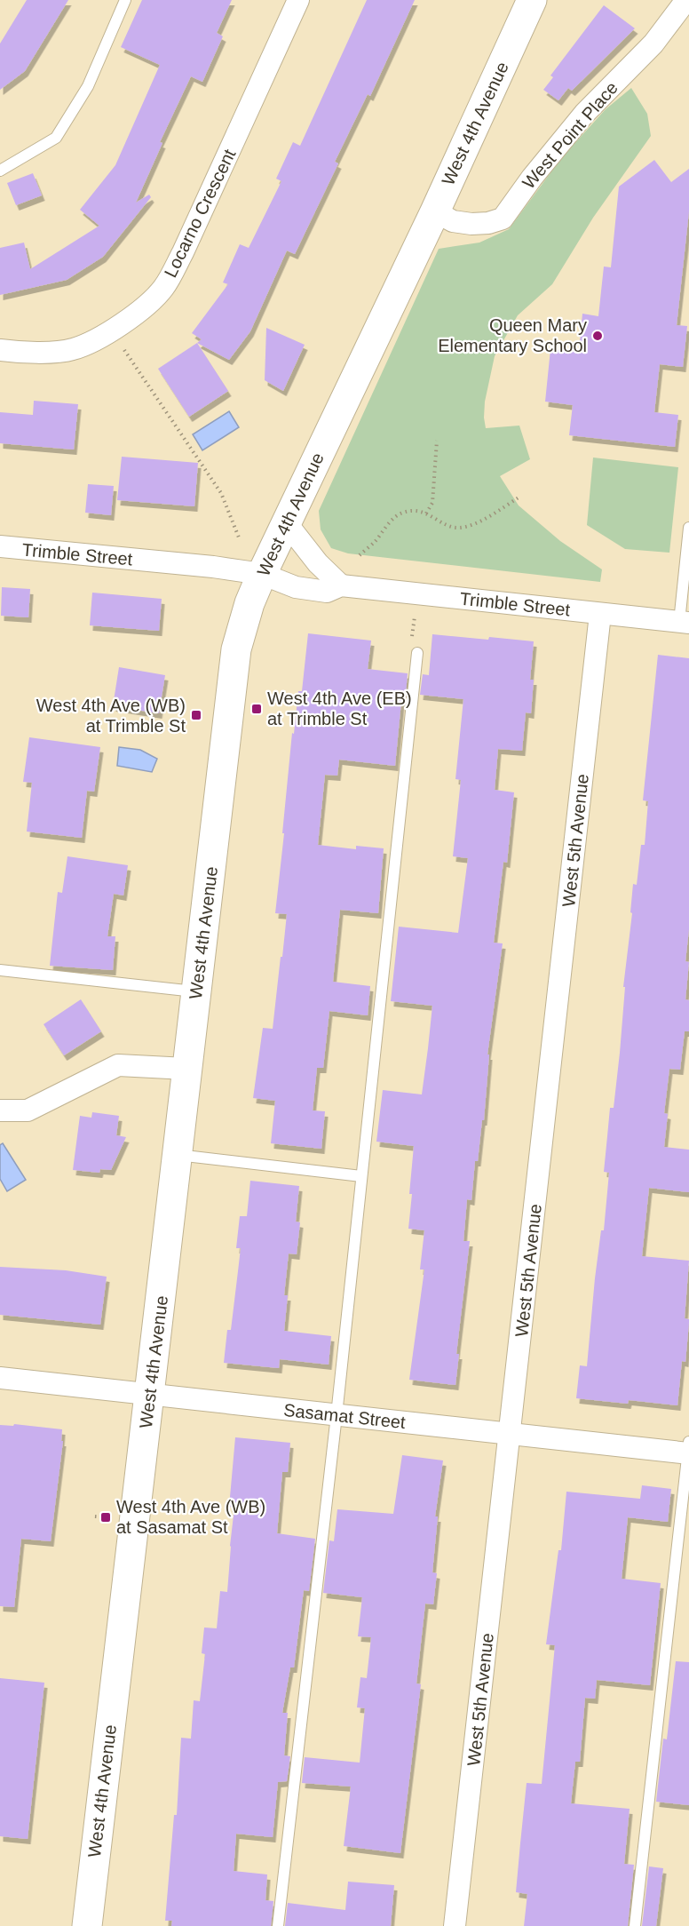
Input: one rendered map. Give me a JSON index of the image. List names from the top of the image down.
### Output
{
  "streets": {
    "main road": ["West 4th Avenue"],
    "street": [
      "West Point Place",
      "Locarno Crescent",
      "Trimble Street",
      "West 5th Avenue",
      "Sasamat Street"
    ]
  },
  "crossings": [
    ["West 4th Avenue", "West Point Place"],
    ["West 4th Avenue", "Trimble Street"],
    ["West 4th Avenue", "Sasamat Street"],
    ["Trimble Street", "West 5th Avenue"],
    ["West 5th Avenue", "Sasamat Street"]
  ],
  "places": {
    "other": ["Queen Mary Elementary School"],
    "transit": ["West 4th Ave (EB) at Trimble St", "West 4th Ave (WB) at Trimble St", "West 4th Ave (WB) at Sasamat St"]
  }
}
